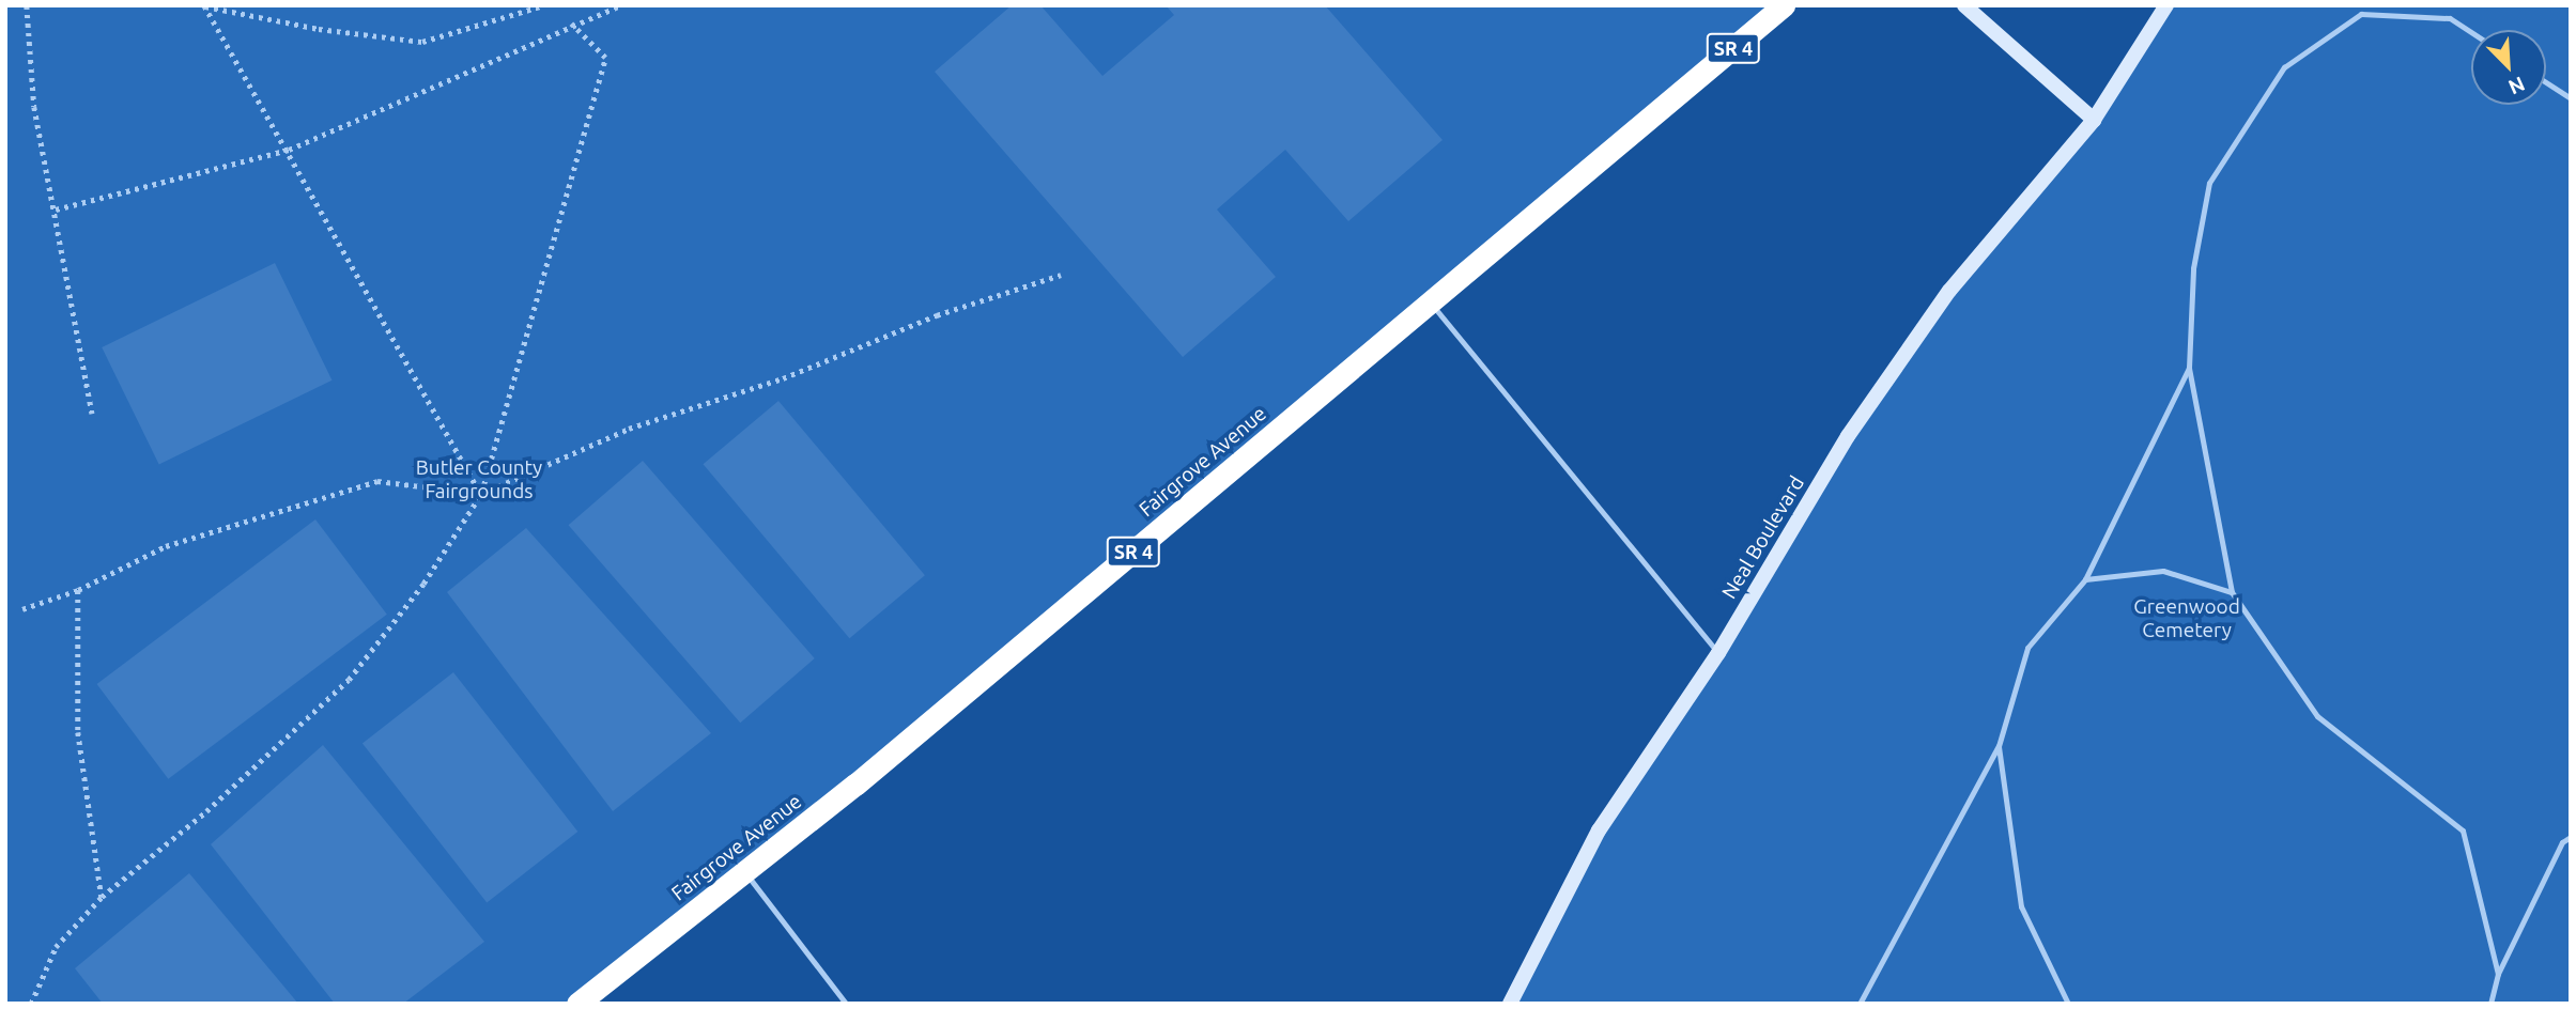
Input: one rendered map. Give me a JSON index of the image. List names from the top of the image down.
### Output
{
  "streets": {
    "highway": ["SR 4", "Fairgrove Avenue"],
    "street": ["Neal Boulevard"]
  },
  "parks": ["Butler County Fairgrounds", "Greenwood Cemetery"],
  "north": "bottom right"
}
